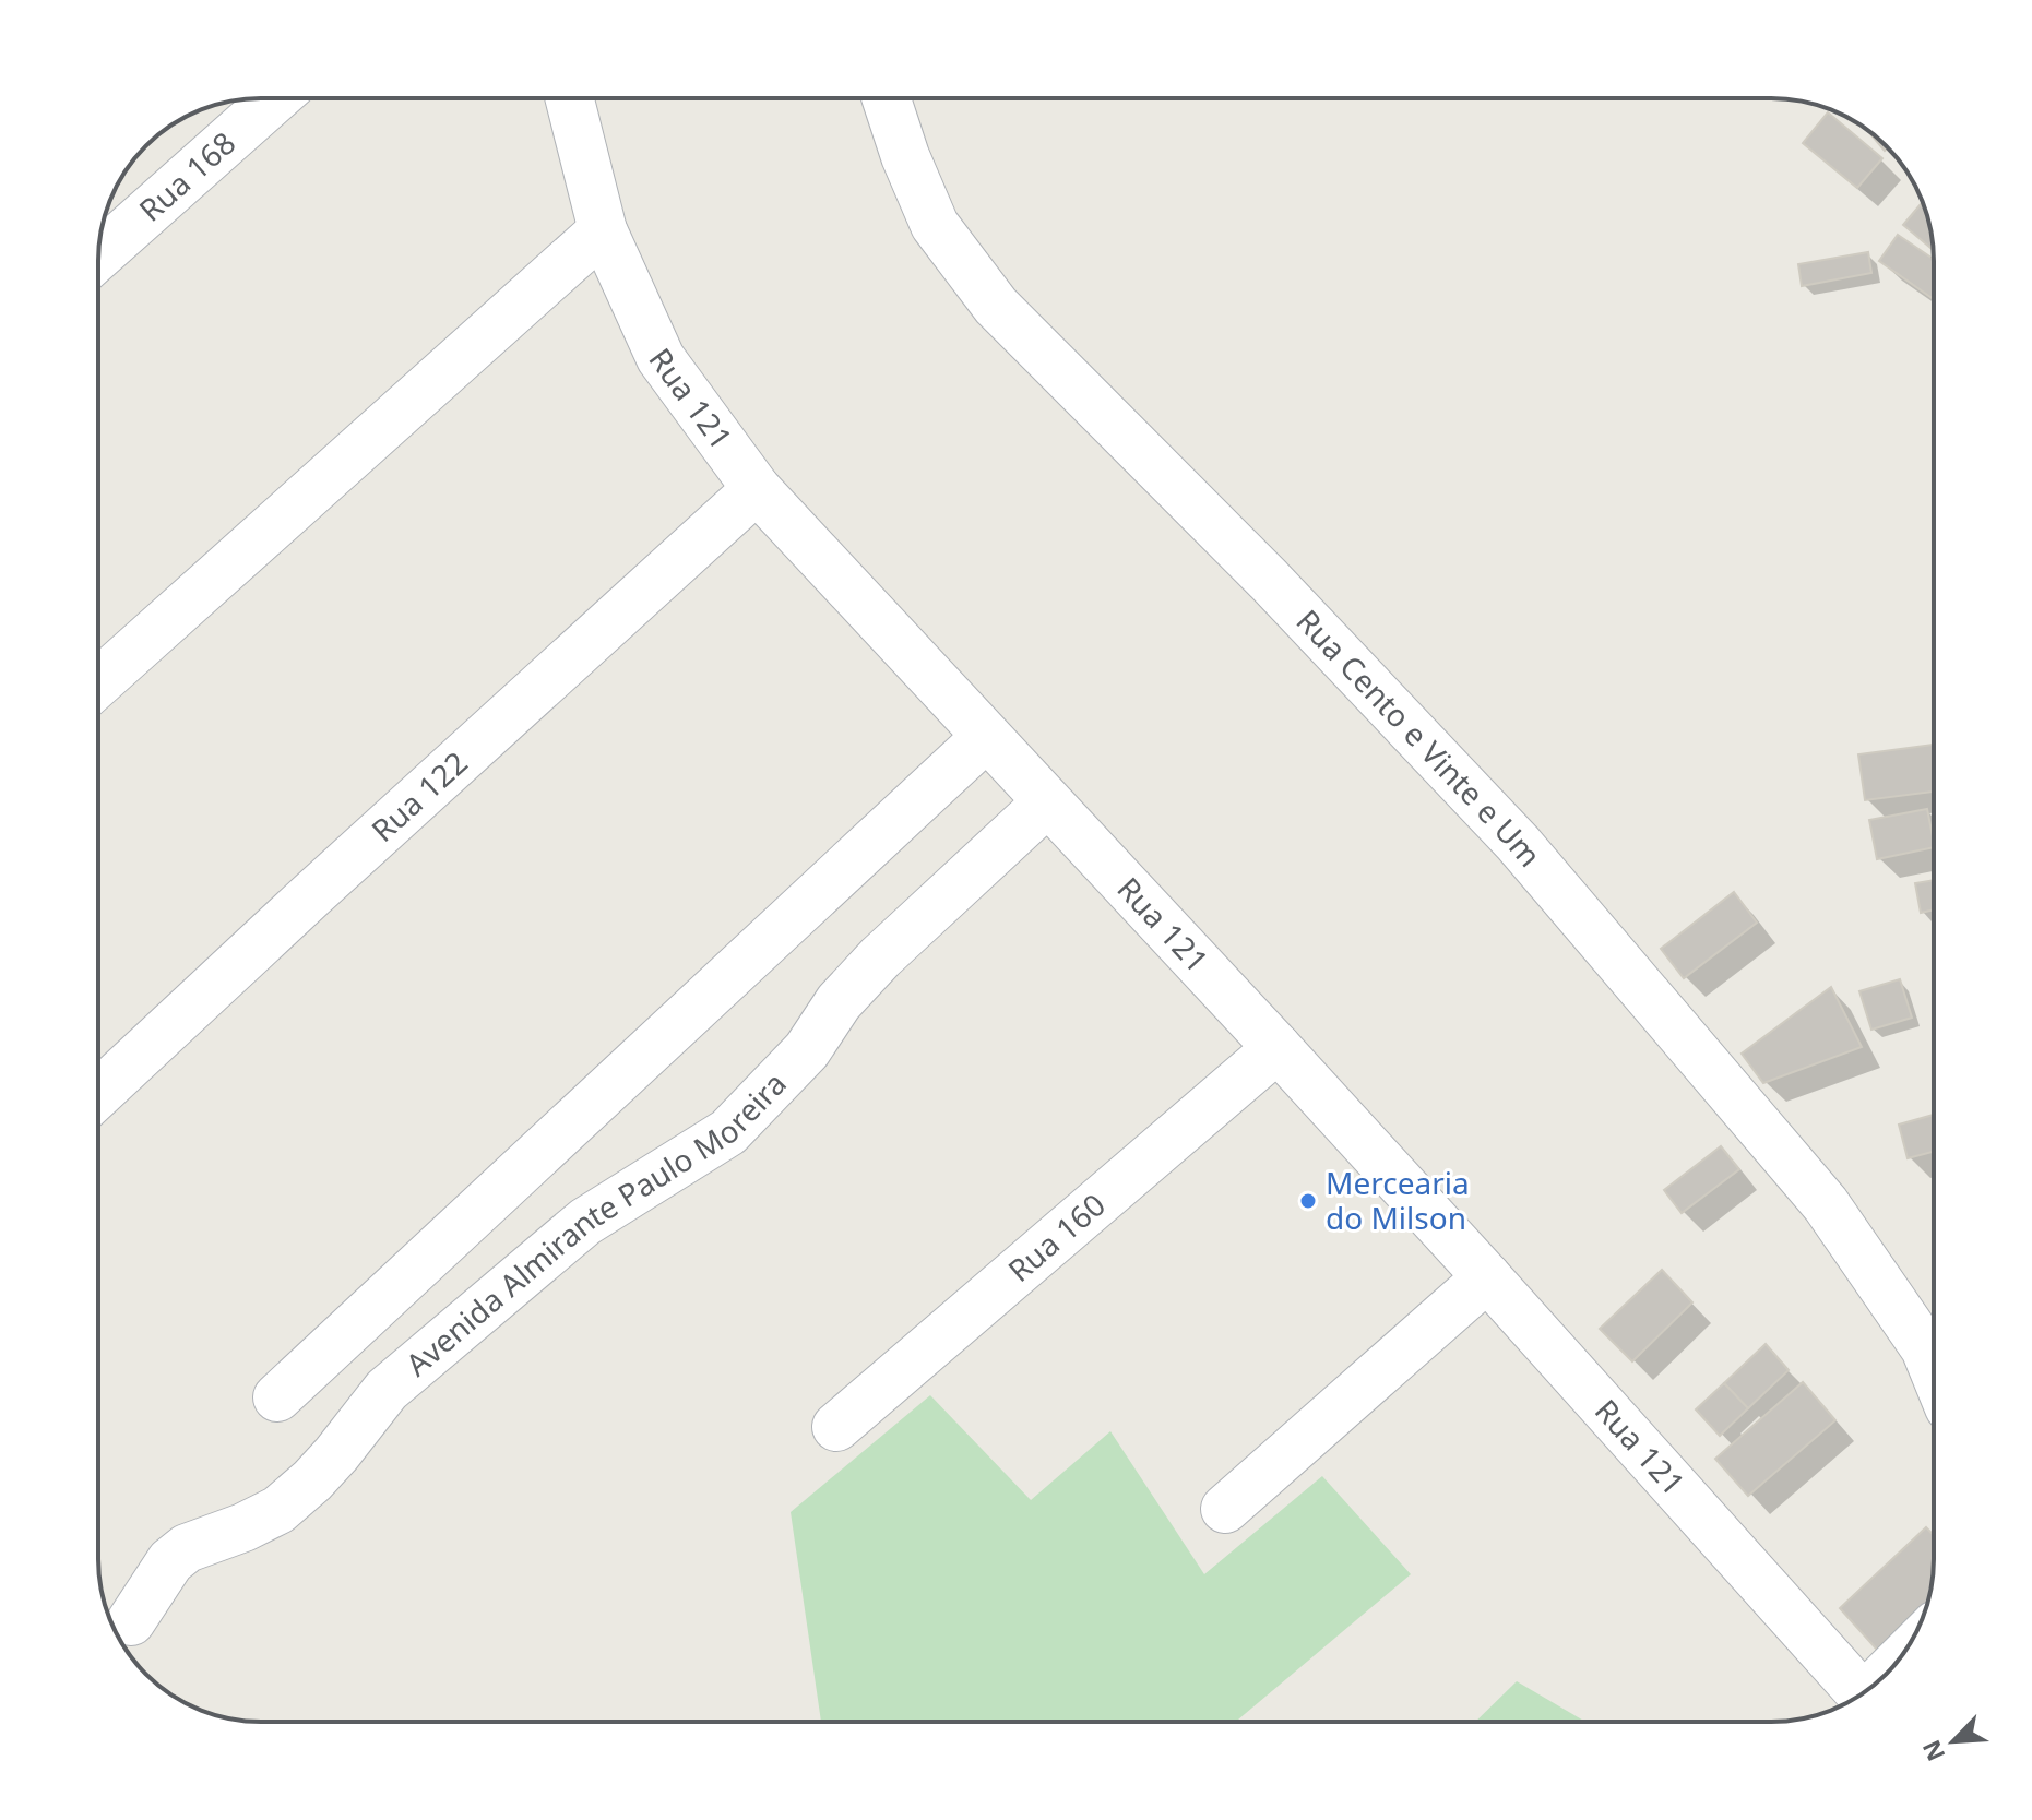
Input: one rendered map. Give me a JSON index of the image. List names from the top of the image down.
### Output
{
  "streets": {
    "street": [
      "Rua 168",
      "Rua 121",
      "Rua Cento e Vinte e Um",
      "Rua 122",
      "Avenida Almirante Paulo Moreira",
      "Rua 160"
    ]
  },
  "crossings": [
    ["Rua 121", "Rua 122"],
    ["Rua 121", "Avenida Almirante Paulo Moreira"],
    ["Rua 121", "Rua 160"]
  ],
  "places": ["Mercearia do Milson"],
  "north": "bottom left"
}
